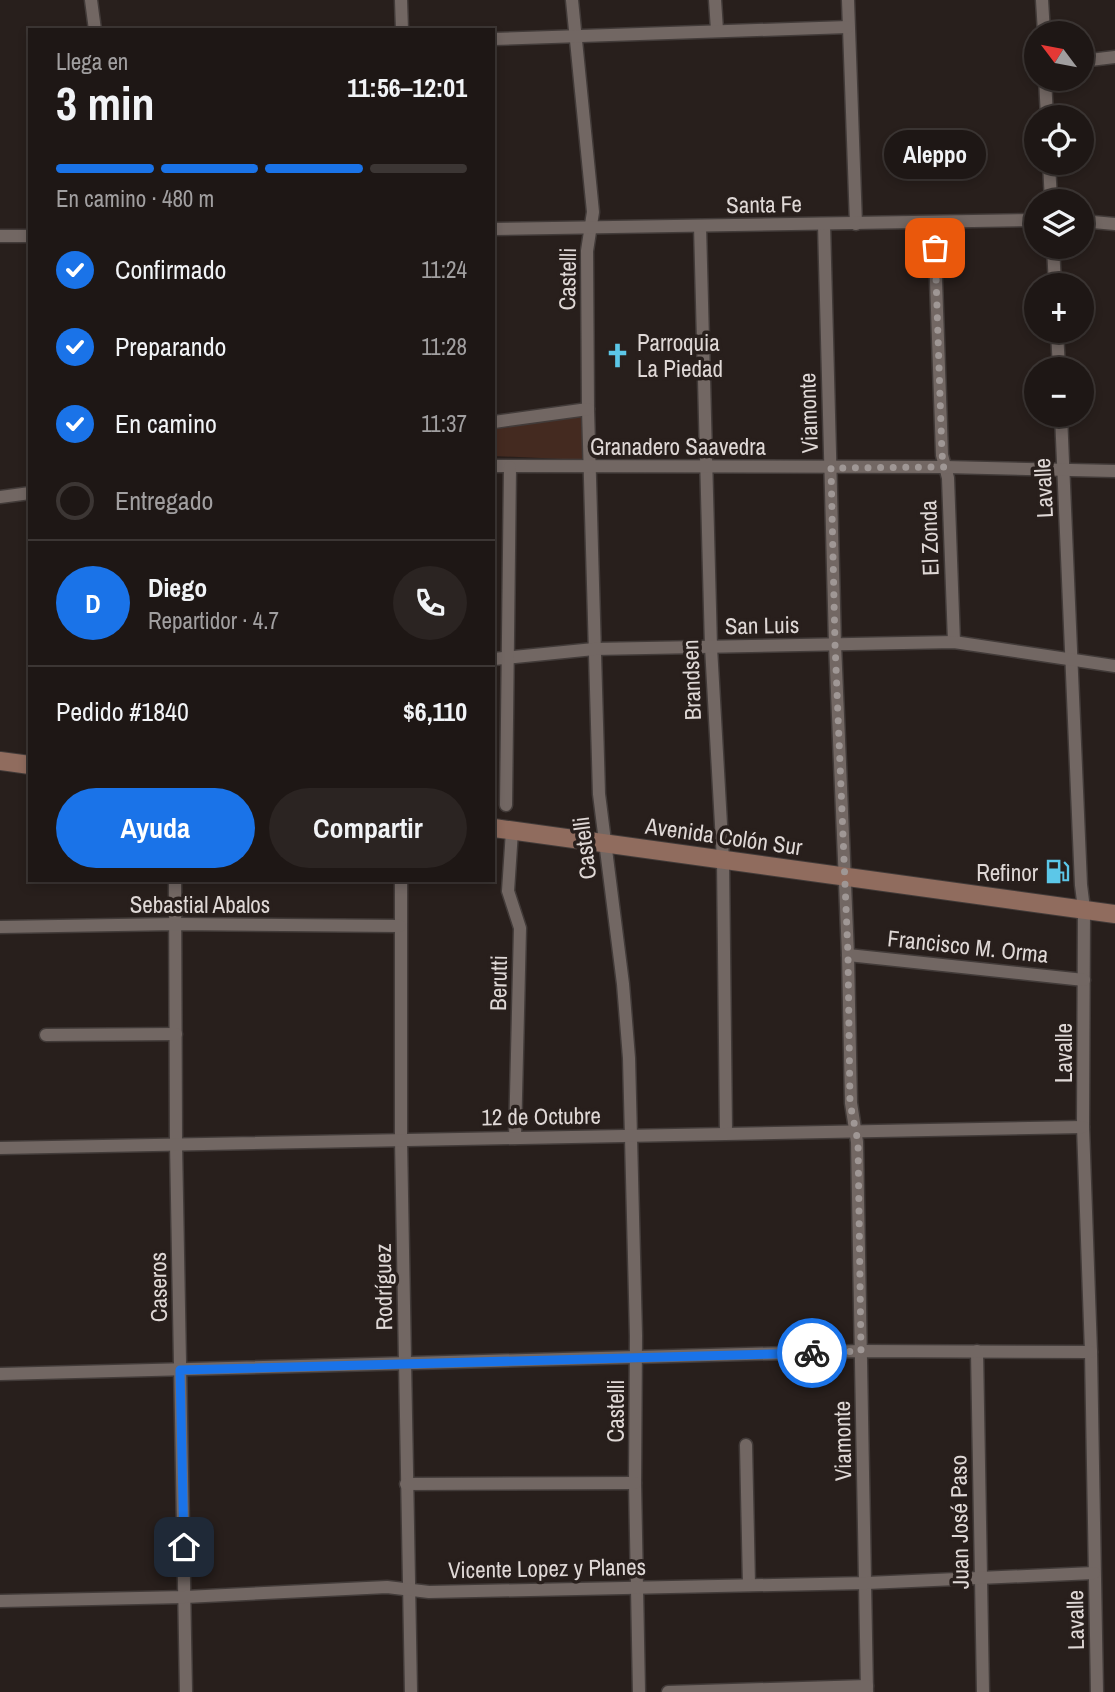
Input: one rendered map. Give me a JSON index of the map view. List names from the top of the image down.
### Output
{
  "streets": {
    "main road": ["Avenida Colón Sur"],
    "street": [
      "Santa Fe",
      "Castelli",
      "Viamonte",
      "Granadero Saavedra",
      "Lavalle",
      "El Zonda",
      "San Luis",
      "Brandsen",
      "Sebastial Abalos",
      "Francisco M. Orma",
      "Berutti",
      "12 de Octubre",
      "Caseros",
      "Rodríguez",
      "Juan José Paso",
      "Vicente Lopez y Planes"
    ]
  },
  "crossings": [
    ["Santa Fe", "Castelli"],
    ["Santa Fe", "Viamonte"],
    ["Santa Fe", "El Zonda"],
    ["Santa Fe", "Brandsen"],
    ["Castelli", "Granadero Saavedra"],
    ["Castelli", "San Luis"],
    ["Castelli", "Avenida Colón Sur"],
    ["Castelli", "12 de Octubre"],
    ["Castelli", "Vicente Lopez y Planes"],
    ["Viamonte", "Granadero Saavedra"],
    ["Viamonte", "San Luis"],
    ["Viamonte", "Avenida Colón Sur"],
    ["Viamonte", "Francisco M. Orma"],
    ["Viamonte", "12 de Octubre"],
    ["Viamonte", "Vicente Lopez y Planes"],
    ["Granadero Saavedra", "Lavalle"],
    ["Granadero Saavedra", "El Zonda"],
    ["Granadero Saavedra", "Brandsen"],
    ["Lavalle", "San Luis"],
    ["Lavalle", "Avenida Colón Sur"],
    ["Lavalle", "Francisco M. Orma"],
    ["Lavalle", "12 de Octubre"],
    ["Lavalle", "Vicente Lopez y Planes"],
    ["El Zonda", "San Luis"],
    ["San Luis", "Brandsen"],
    ["Brandsen", "Avenida Colón Sur"],
    ["Brandsen", "12 de Octubre"],
    ["Avenida Colón Sur", "Berutti"],
    ["Sebastial Abalos", "Caseros"],
    ["Sebastial Abalos", "Rodríguez"],
    ["Berutti", "12 de Octubre"],
    ["12 de Octubre", "Caseros"],
    ["12 de Octubre", "Rodríguez"],
    ["Caseros", "Vicente Lopez y Planes"],
    ["Rodríguez", "Vicente Lopez y Planes"],
    ["Juan José Paso", "Vicente Lopez y Planes"]
  ],
  "places": {
    "other": ["Aleppo"],
    "church": ["Parroquia La Piedad"],
    "fuel station": ["Refinor"]
  },
  "north": "top left",
  "page": {
    "map_buttons": ["+", "−"],
    "heading": ["3 min", "Llega en", "11:56–12:01"],
    "panel": [
      "Diego",
      "Repartidor · 4.7",
      "Pedido #1840",
      "$6,110"
    ],
    "bubble": "Aleppo",
    "bar": "En camino · 480 m",
    "list": [
      ["Confirmado", "11:24"],
      ["Preparando", "11:28"],
      ["En camino", "11:37"],
      "Entregado"
    ],
    "round": "D",
    "buttons": ["Ayuda", "Compartir"]
  }
}
